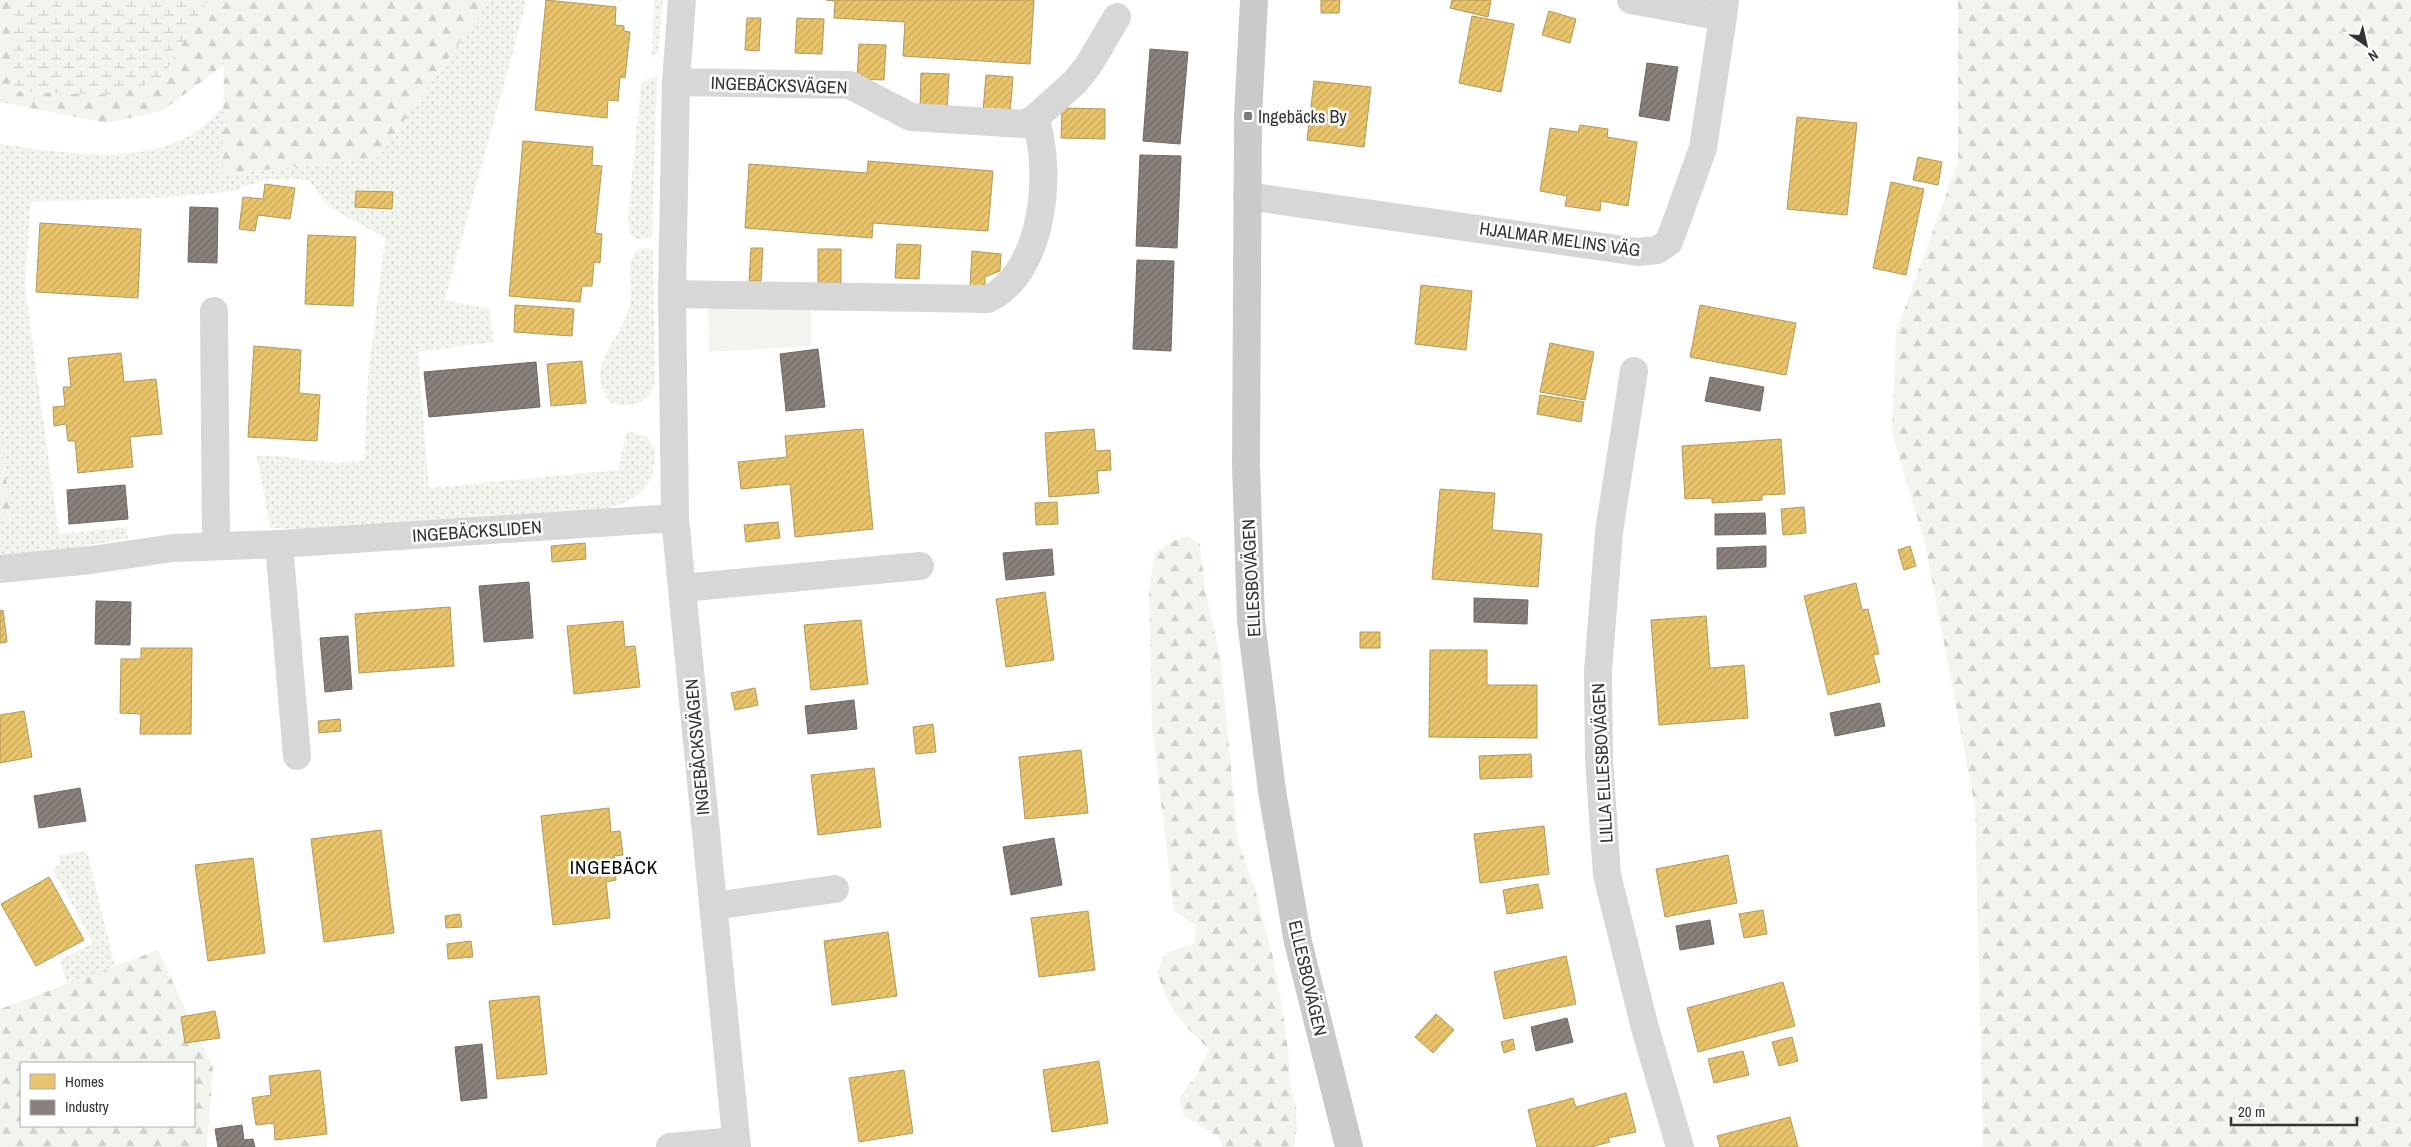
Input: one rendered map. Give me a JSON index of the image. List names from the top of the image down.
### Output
{
  "streets": {
    "main road": ["ELLESBOVÄGEN"],
    "street": [
      "INGEBÄCKSVÄGEN",
      "HJALMAR MELINS VÄG",
      "INGEBÄCKSLIDEN",
      "LILLA ELLESBOVÄGEN"
    ]
  },
  "crossings": [
    ["INGEBÄCKSVÄGEN", "INGEBÄCKSLIDEN"],
    ["HJALMAR MELINS VÄG", "ELLESBOVÄGEN"]
  ],
  "districts": ["INGEBÄCK"],
  "places": {
    "transit": ["Ingebäcks By"]
  },
  "legend": ["Homes", "Industry"],
  "scale_bar": "20 m",
  "north": "bottom right"
}
